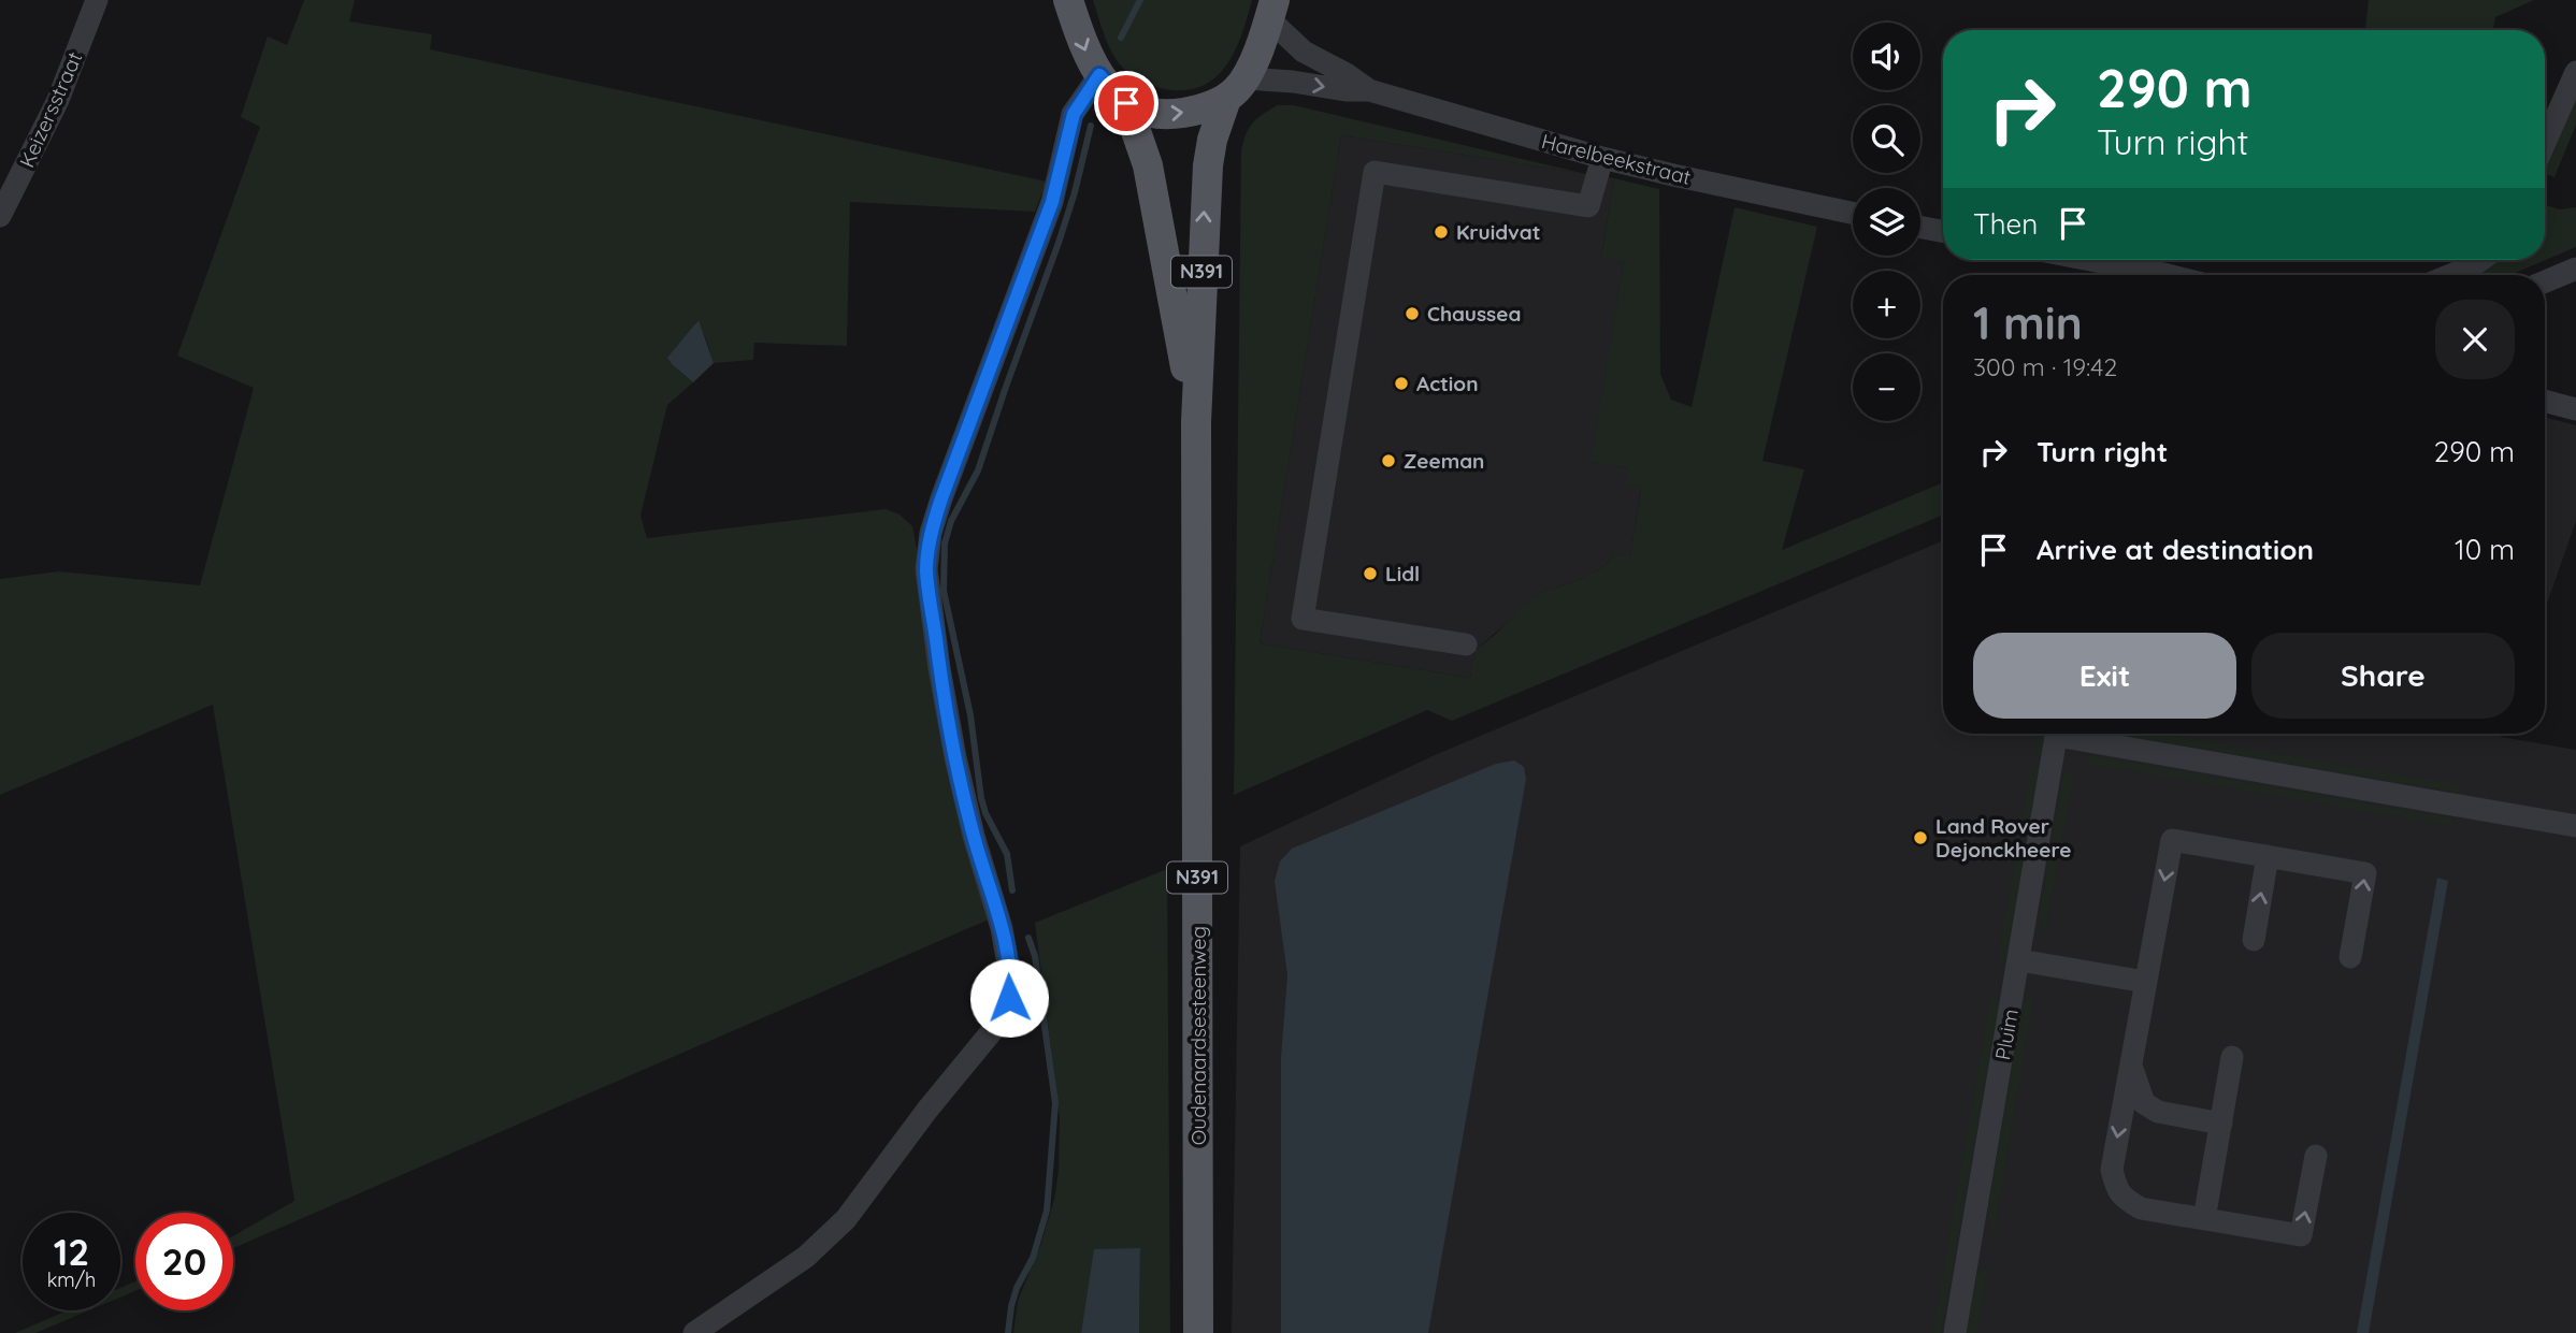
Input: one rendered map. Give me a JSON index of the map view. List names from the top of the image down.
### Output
{
  "streets": {
    "main road": ["N391", "Oudenaardsesteenweg"],
    "street": ["Keizersstraat", "Harelbeekstraat", "Pluim"]
  },
  "crossings": [
    ["Harelbeekstraat", "N391"],
    ["Harelbeekstraat", "Oudenaardsesteenweg"],
    ["N391", "Oudenaardsesteenweg"]
  ],
  "places": [
    "Kruidvat",
    "Chaussea",
    "Action",
    "Zeeman",
    "Lidl",
    "Land Rover Dejonckheere"
  ],
  "page": {
    "map_buttons": ["+", "−"],
    "turn": ["290 m", "Turn right"],
    "then": "Then",
    "heading": ["1 min", "300 m · 19:42"],
    "list": [
      {
        "name": "Turn right",
        "value": "290 m"
      },
      {
        "name": "Arrive at destination",
        "value": "10 m"
      }
    ],
    "buttons": ["Exit", "Share"],
    "speed": "12 km/h",
    "limit": "20"
  }
}
